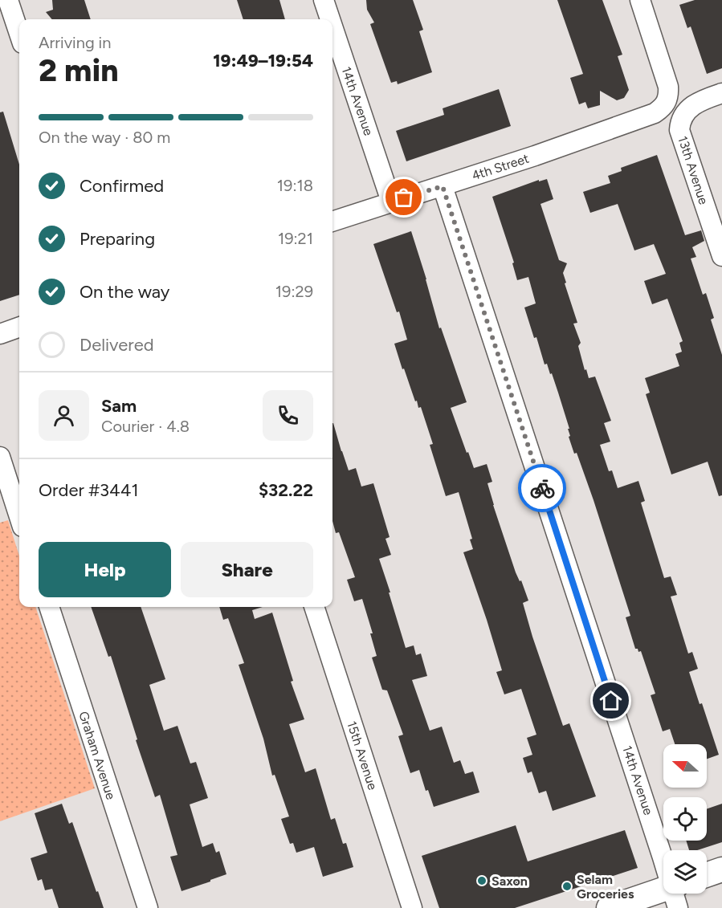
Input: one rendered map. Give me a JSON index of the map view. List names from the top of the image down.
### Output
{
  "streets": {
    "street": [
      "14th Avenue",
      "4th Street",
      "13th Avenue",
      "Graham Avenue",
      "15th Avenue"
    ]
  },
  "crossings": [
    ["14th Avenue", "4th Street"]
  ],
  "places": ["Saxon", "Selam Groceries"],
  "north": "left",
  "page": {
    "heading": ["2 min", "Arriving in", "19:49–19:54"],
    "panel": [
      "Sam",
      "Courier · 4.8",
      "Order #3441",
      "$32.22"
    ],
    "bar": "On the way · 80 m",
    "list": [
      ["Confirmed", "19:18"],
      ["Preparing", "19:21"],
      ["On the way", "19:29"],
      "Delivered"
    ],
    "buttons": ["Help", "Share"]
  }
}
